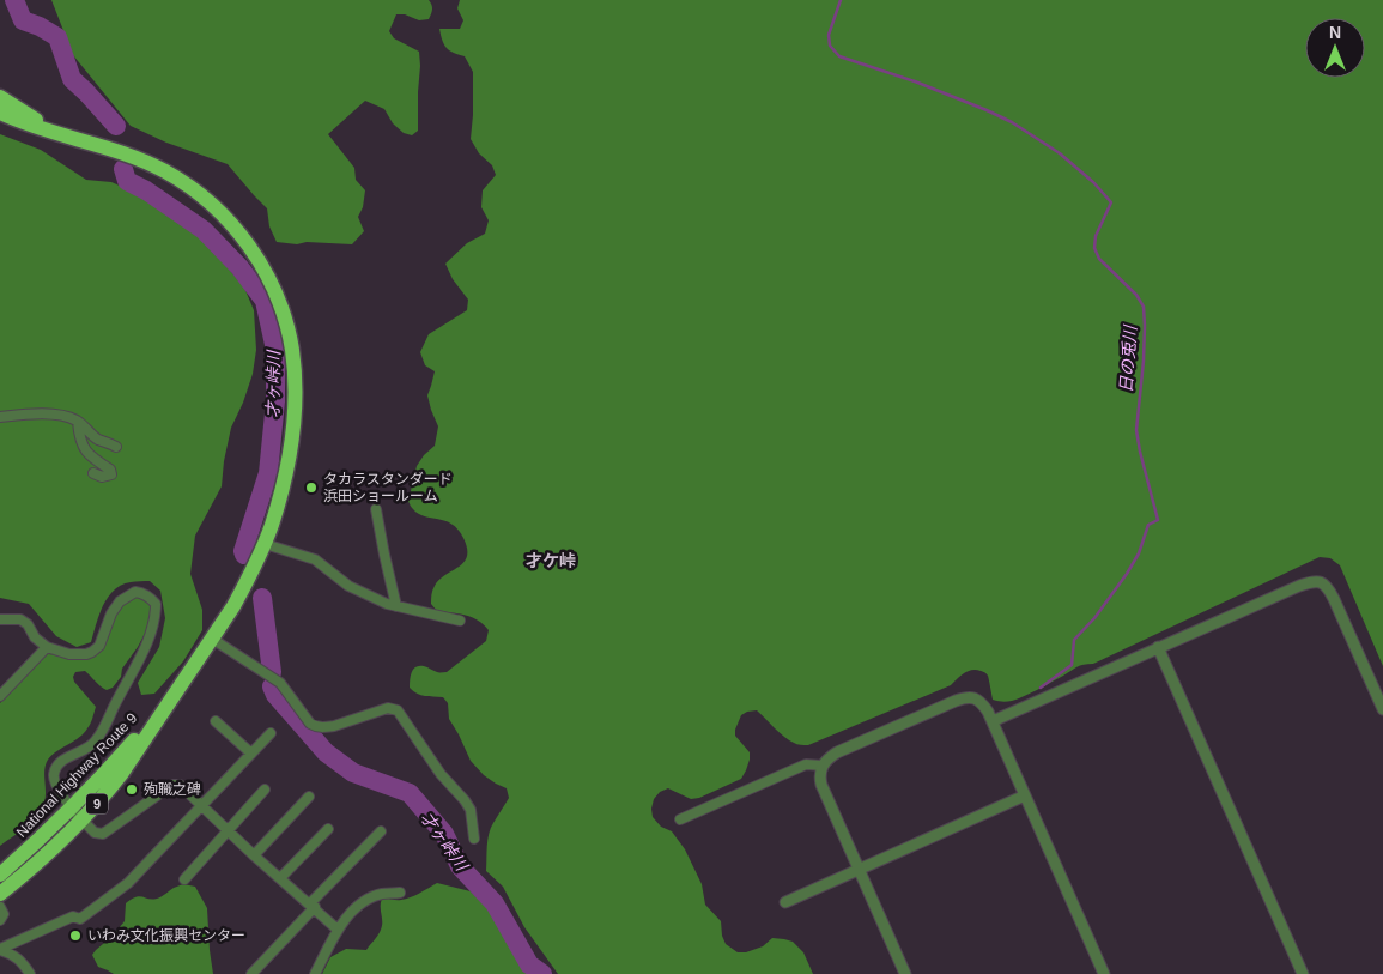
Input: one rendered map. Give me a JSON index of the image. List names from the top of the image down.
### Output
{
  "streets": {
    "highway": ["National Highway Route 9", "9"]
  },
  "districts": ["才ケ峠"],
  "water": ["日の兎川", "才ヶ峠川"],
  "places": ["タカラスタンダード 浜田ショールーム", "殉職之碑", "いわみ文化振興センター"],
  "north": "top"
}
